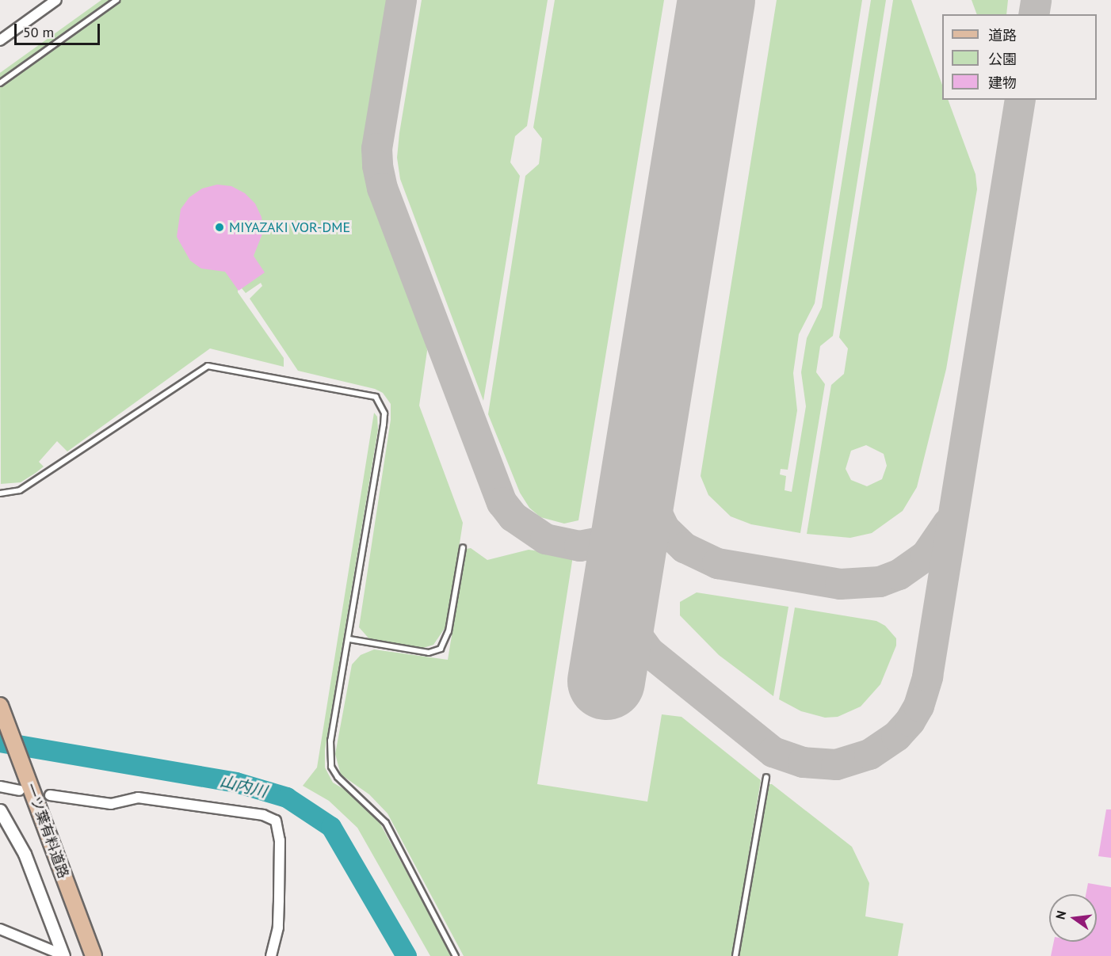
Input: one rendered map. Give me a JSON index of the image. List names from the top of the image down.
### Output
{
  "streets": {
    "main road": ["一ツ葉有料道路"]
  },
  "water": ["山内川"],
  "places": ["MIYAZAKI VOR-DME"],
  "legend": ["道路", "公園", "建物"],
  "scale_bar": "50 m",
  "north": "left"
}
